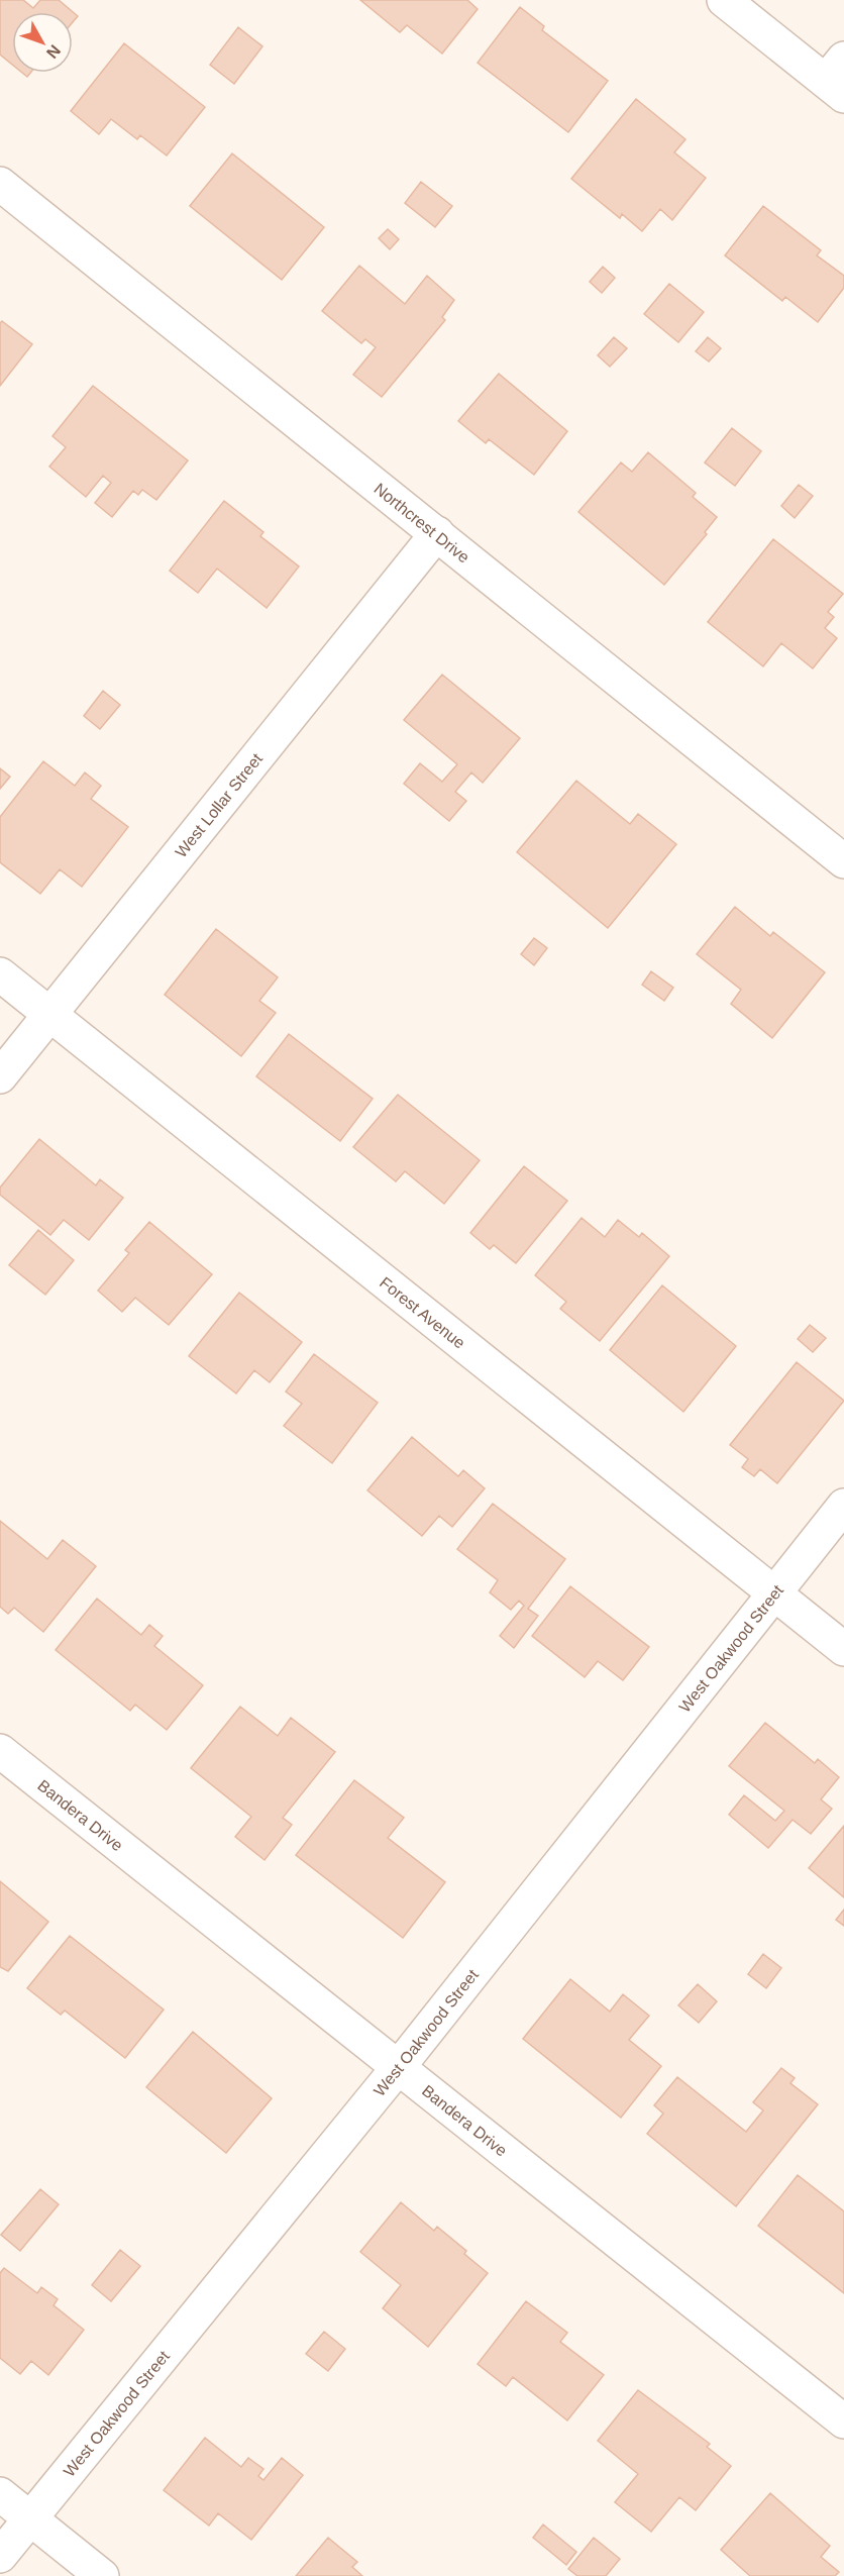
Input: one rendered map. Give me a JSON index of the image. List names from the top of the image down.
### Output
{
  "streets": {
    "street": [
      "Northcrest Drive",
      "West Lollar Street",
      "Forest Avenue",
      "West Oakwood Street",
      "Bandera Drive"
    ]
  },
  "crossings": [
    ["Northcrest Drive", "West Lollar Street"],
    ["West Lollar Street", "Forest Avenue"],
    ["Forest Avenue", "West Oakwood Street"],
    ["West Oakwood Street", "Bandera Drive"]
  ],
  "north": "bottom right"
}
